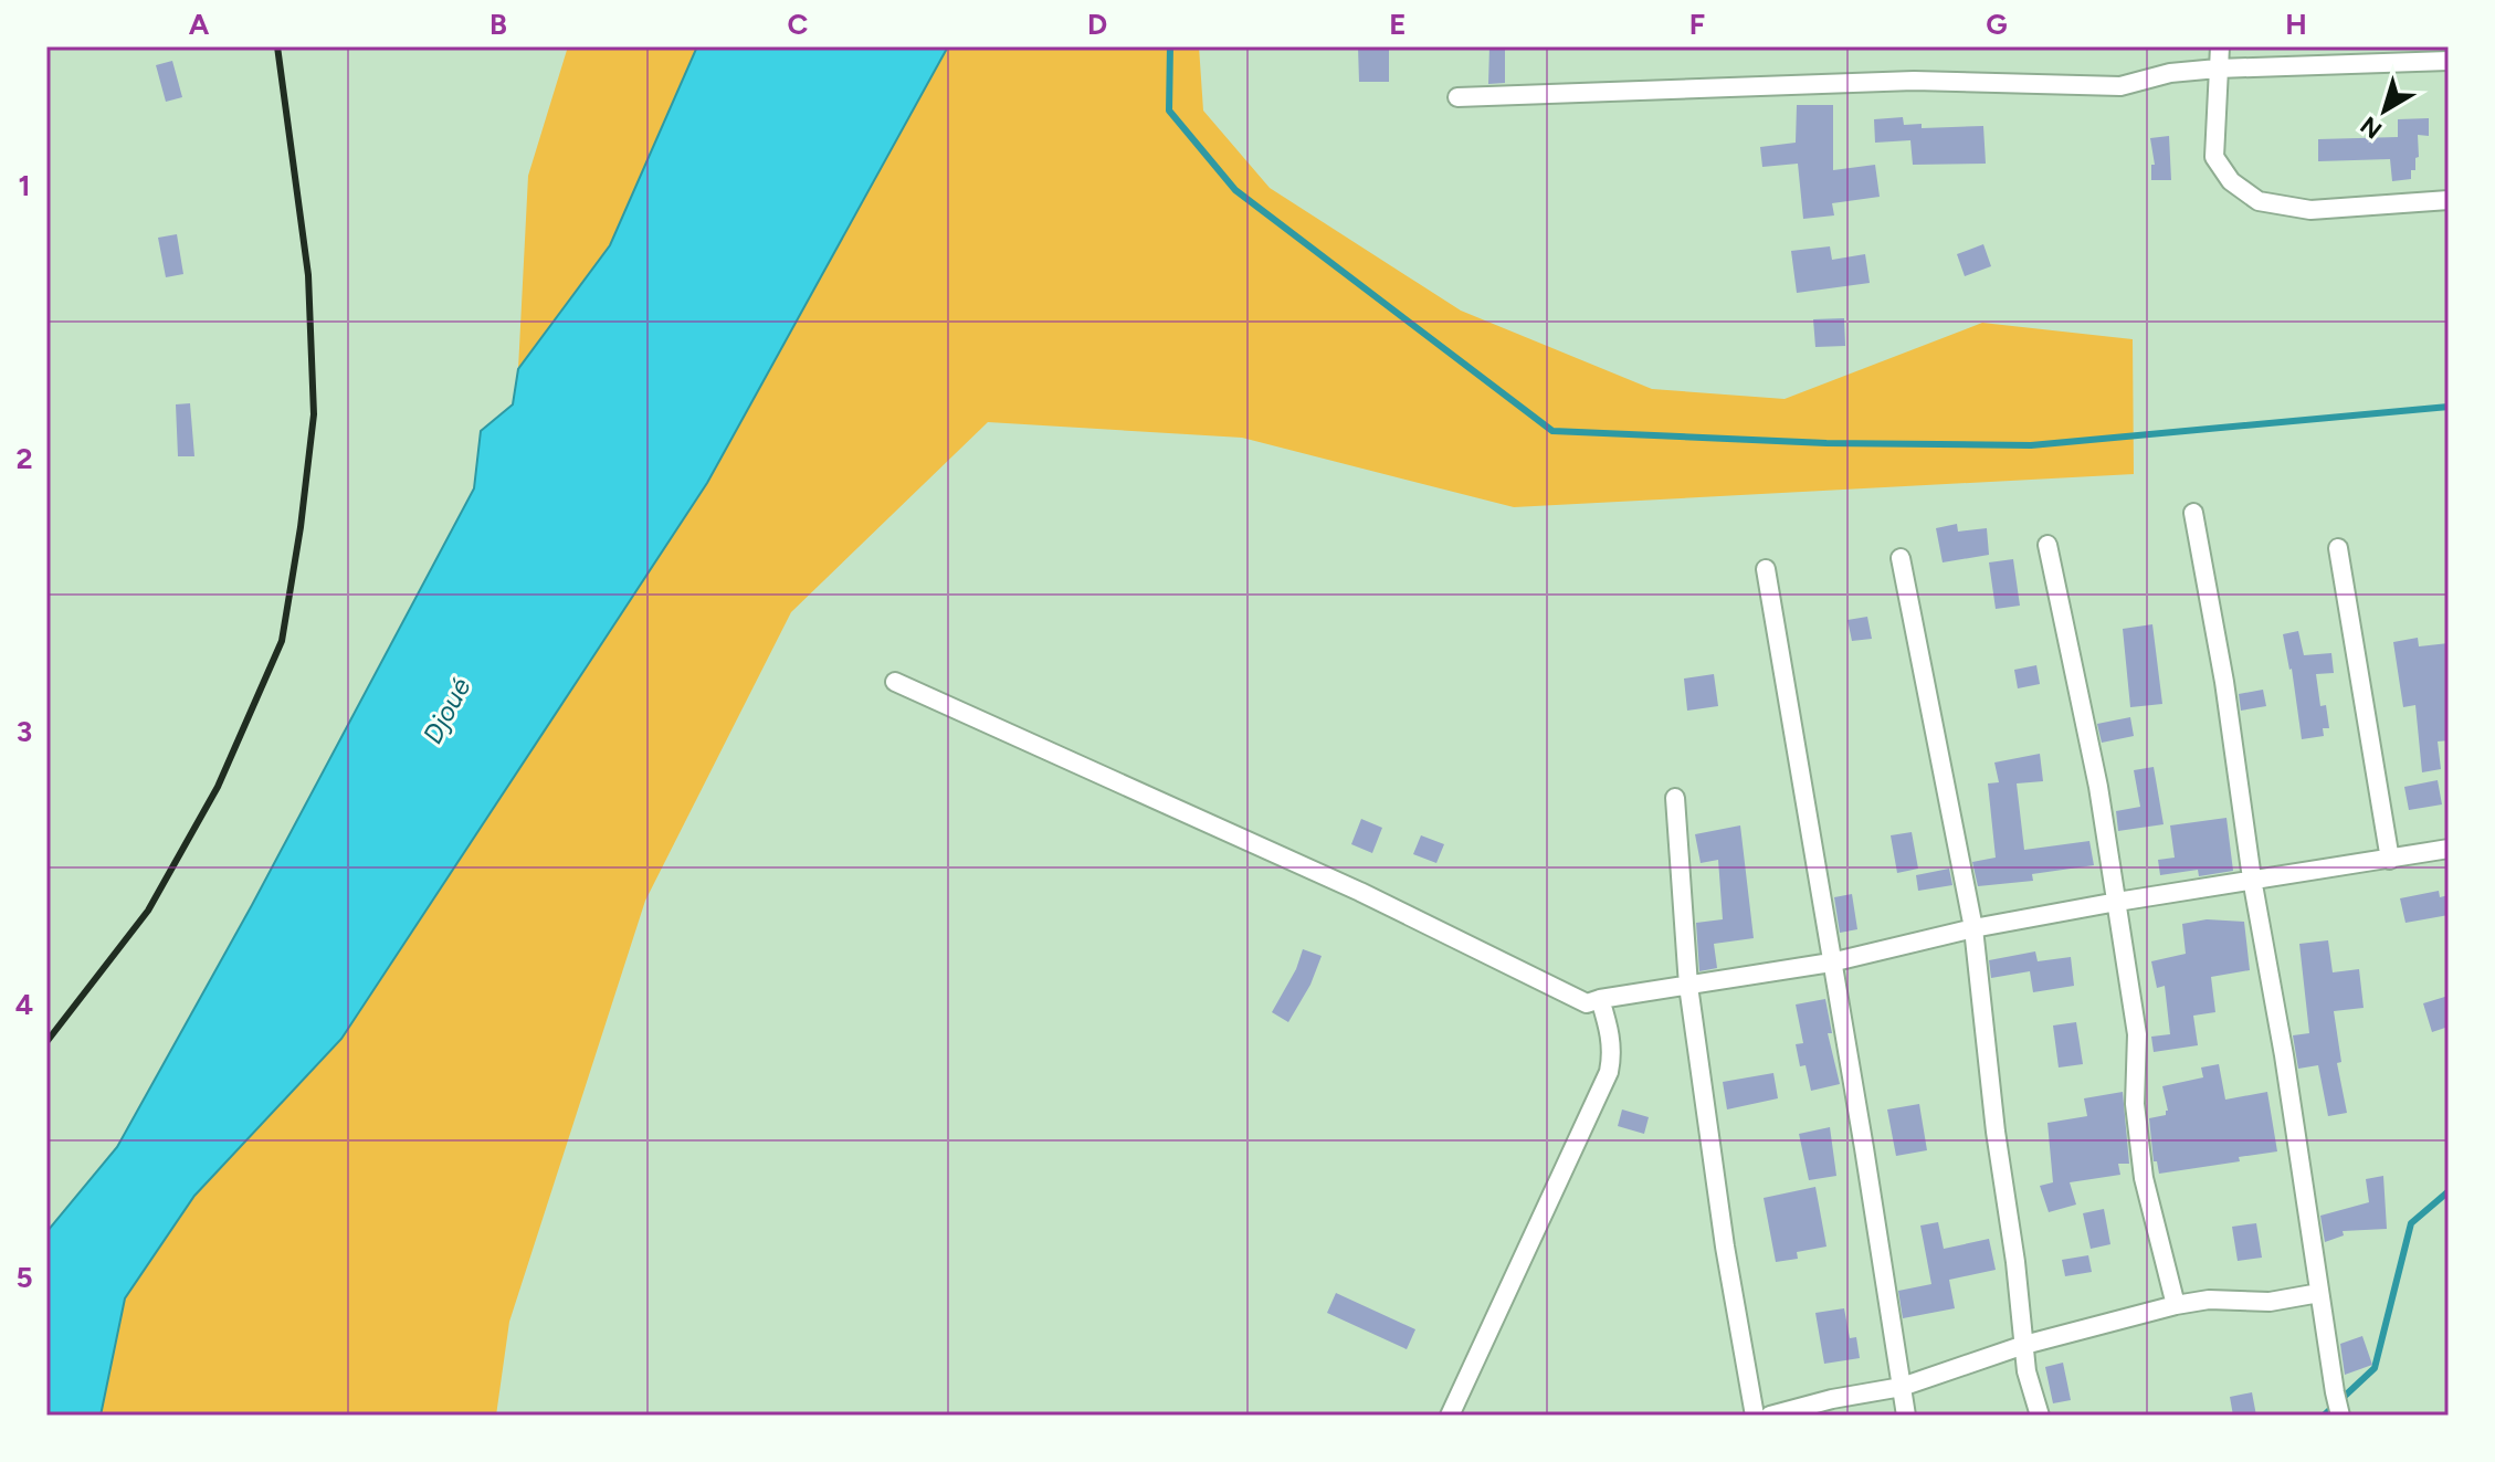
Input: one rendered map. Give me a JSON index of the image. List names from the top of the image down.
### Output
{
  "water": ["Djoué"],
  "north": "bottom left",
  "grid": {
    "columns": [
      "A",
      "B",
      "C",
      "D",
      "E",
      "F",
      "G",
      "H"
    ],
    "rows": [
      "1",
      "2",
      "3",
      "4",
      "5"
    ]
  }
}
